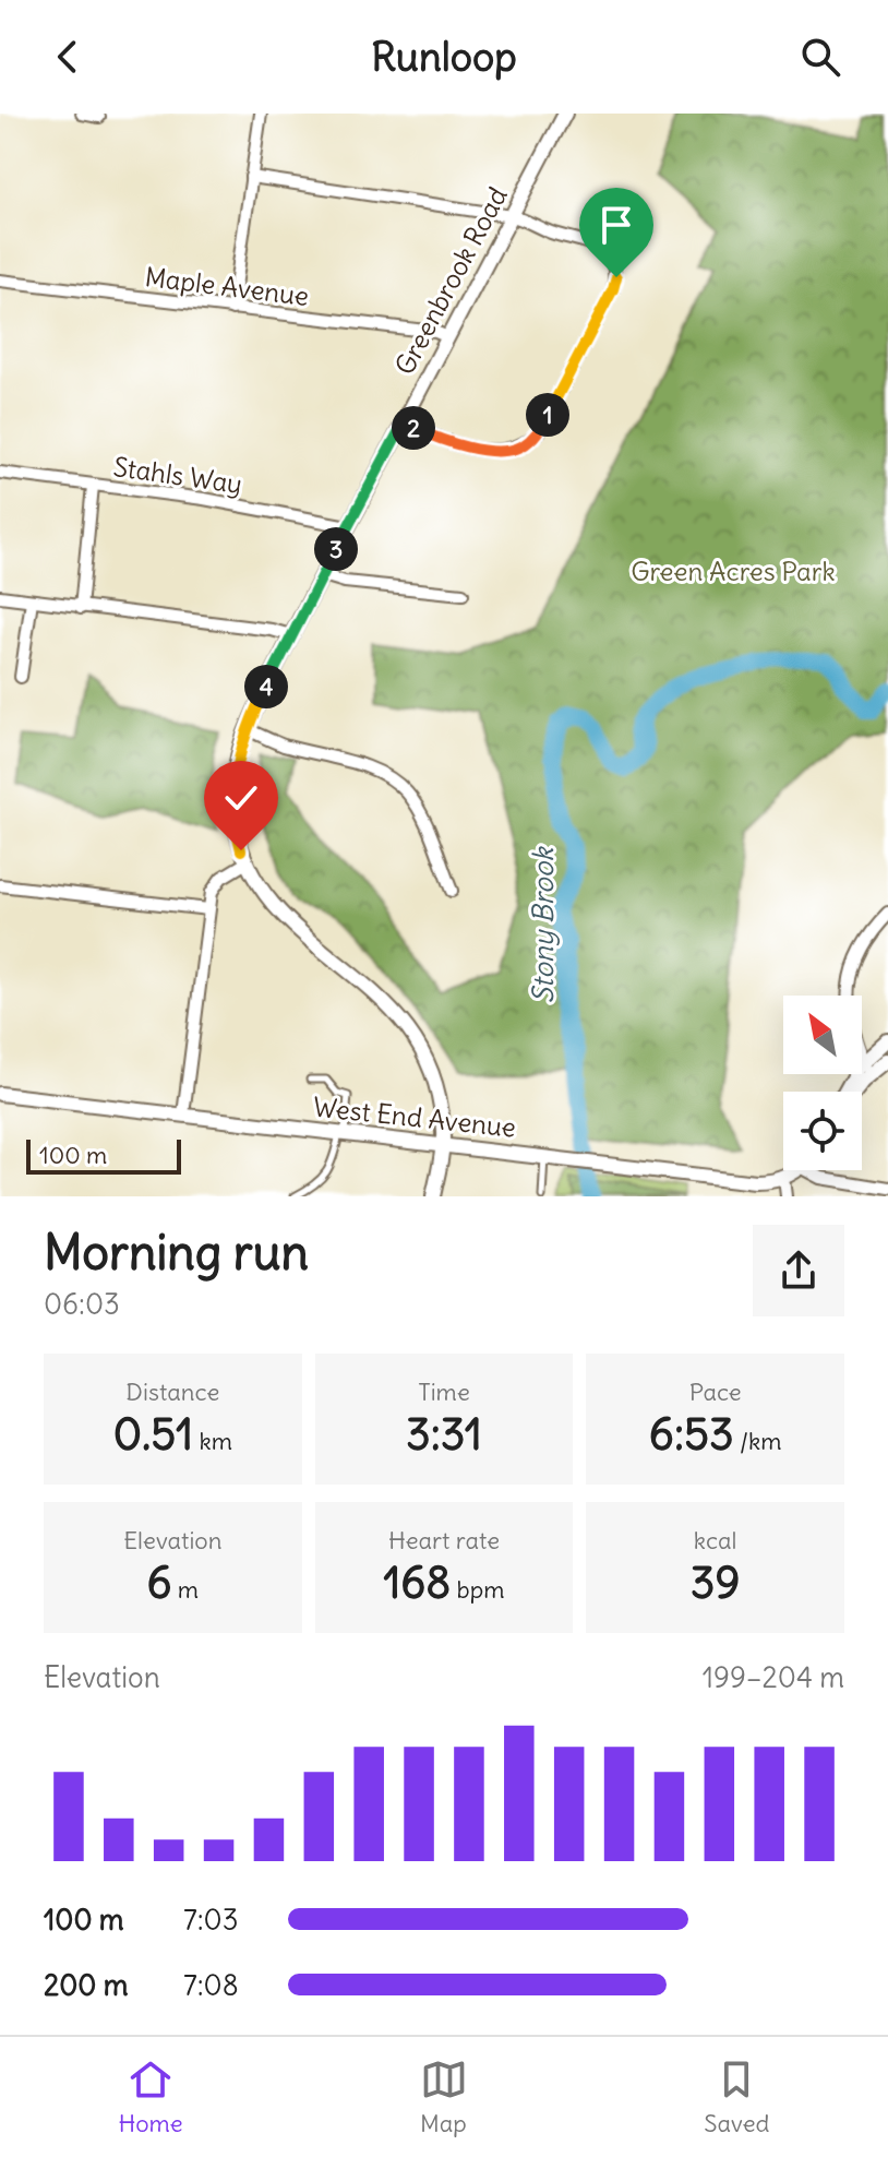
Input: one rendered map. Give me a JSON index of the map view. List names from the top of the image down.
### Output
{
  "streets": {
    "street": [
      "Greenbrook Road",
      "Maple Avenue",
      "Stahls Way",
      "West End Avenue"
    ]
  },
  "crossings": [
    ["Greenbrook Road", "Maple Avenue"],
    ["Greenbrook Road", "Stahls Way"],
    ["Greenbrook Road", "West End Avenue"]
  ],
  "water": ["Stony Brook"],
  "parks": ["Green Acres Park"],
  "scale_bar": "100 m",
  "north": "top left",
  "page": {
    "header": "Runloop",
    "pins": [
      "1",
      "2",
      "3",
      "4"
    ],
    "scale": "100 m",
    "heading": ["Morning run", "06:03"],
    "stats": [
      ["Distance", "0.51 km"],
      ["Time", "3:31"],
      ["Pace", "6:53 /km"],
      ["Elevation", "6 m"],
      ["Heart rate", "168 bpm"],
      ["kcal", "39"]
    ],
    "chart": ["Elevation", "199–204 m"],
    "list": [
      {
        "name": "100 m",
        "note": "7:03"
      },
      {
        "name": "200 m",
        "note": "7:08"
      }
    ],
    "tabs": ["Home", "Map", "Saved"]
  }
}
